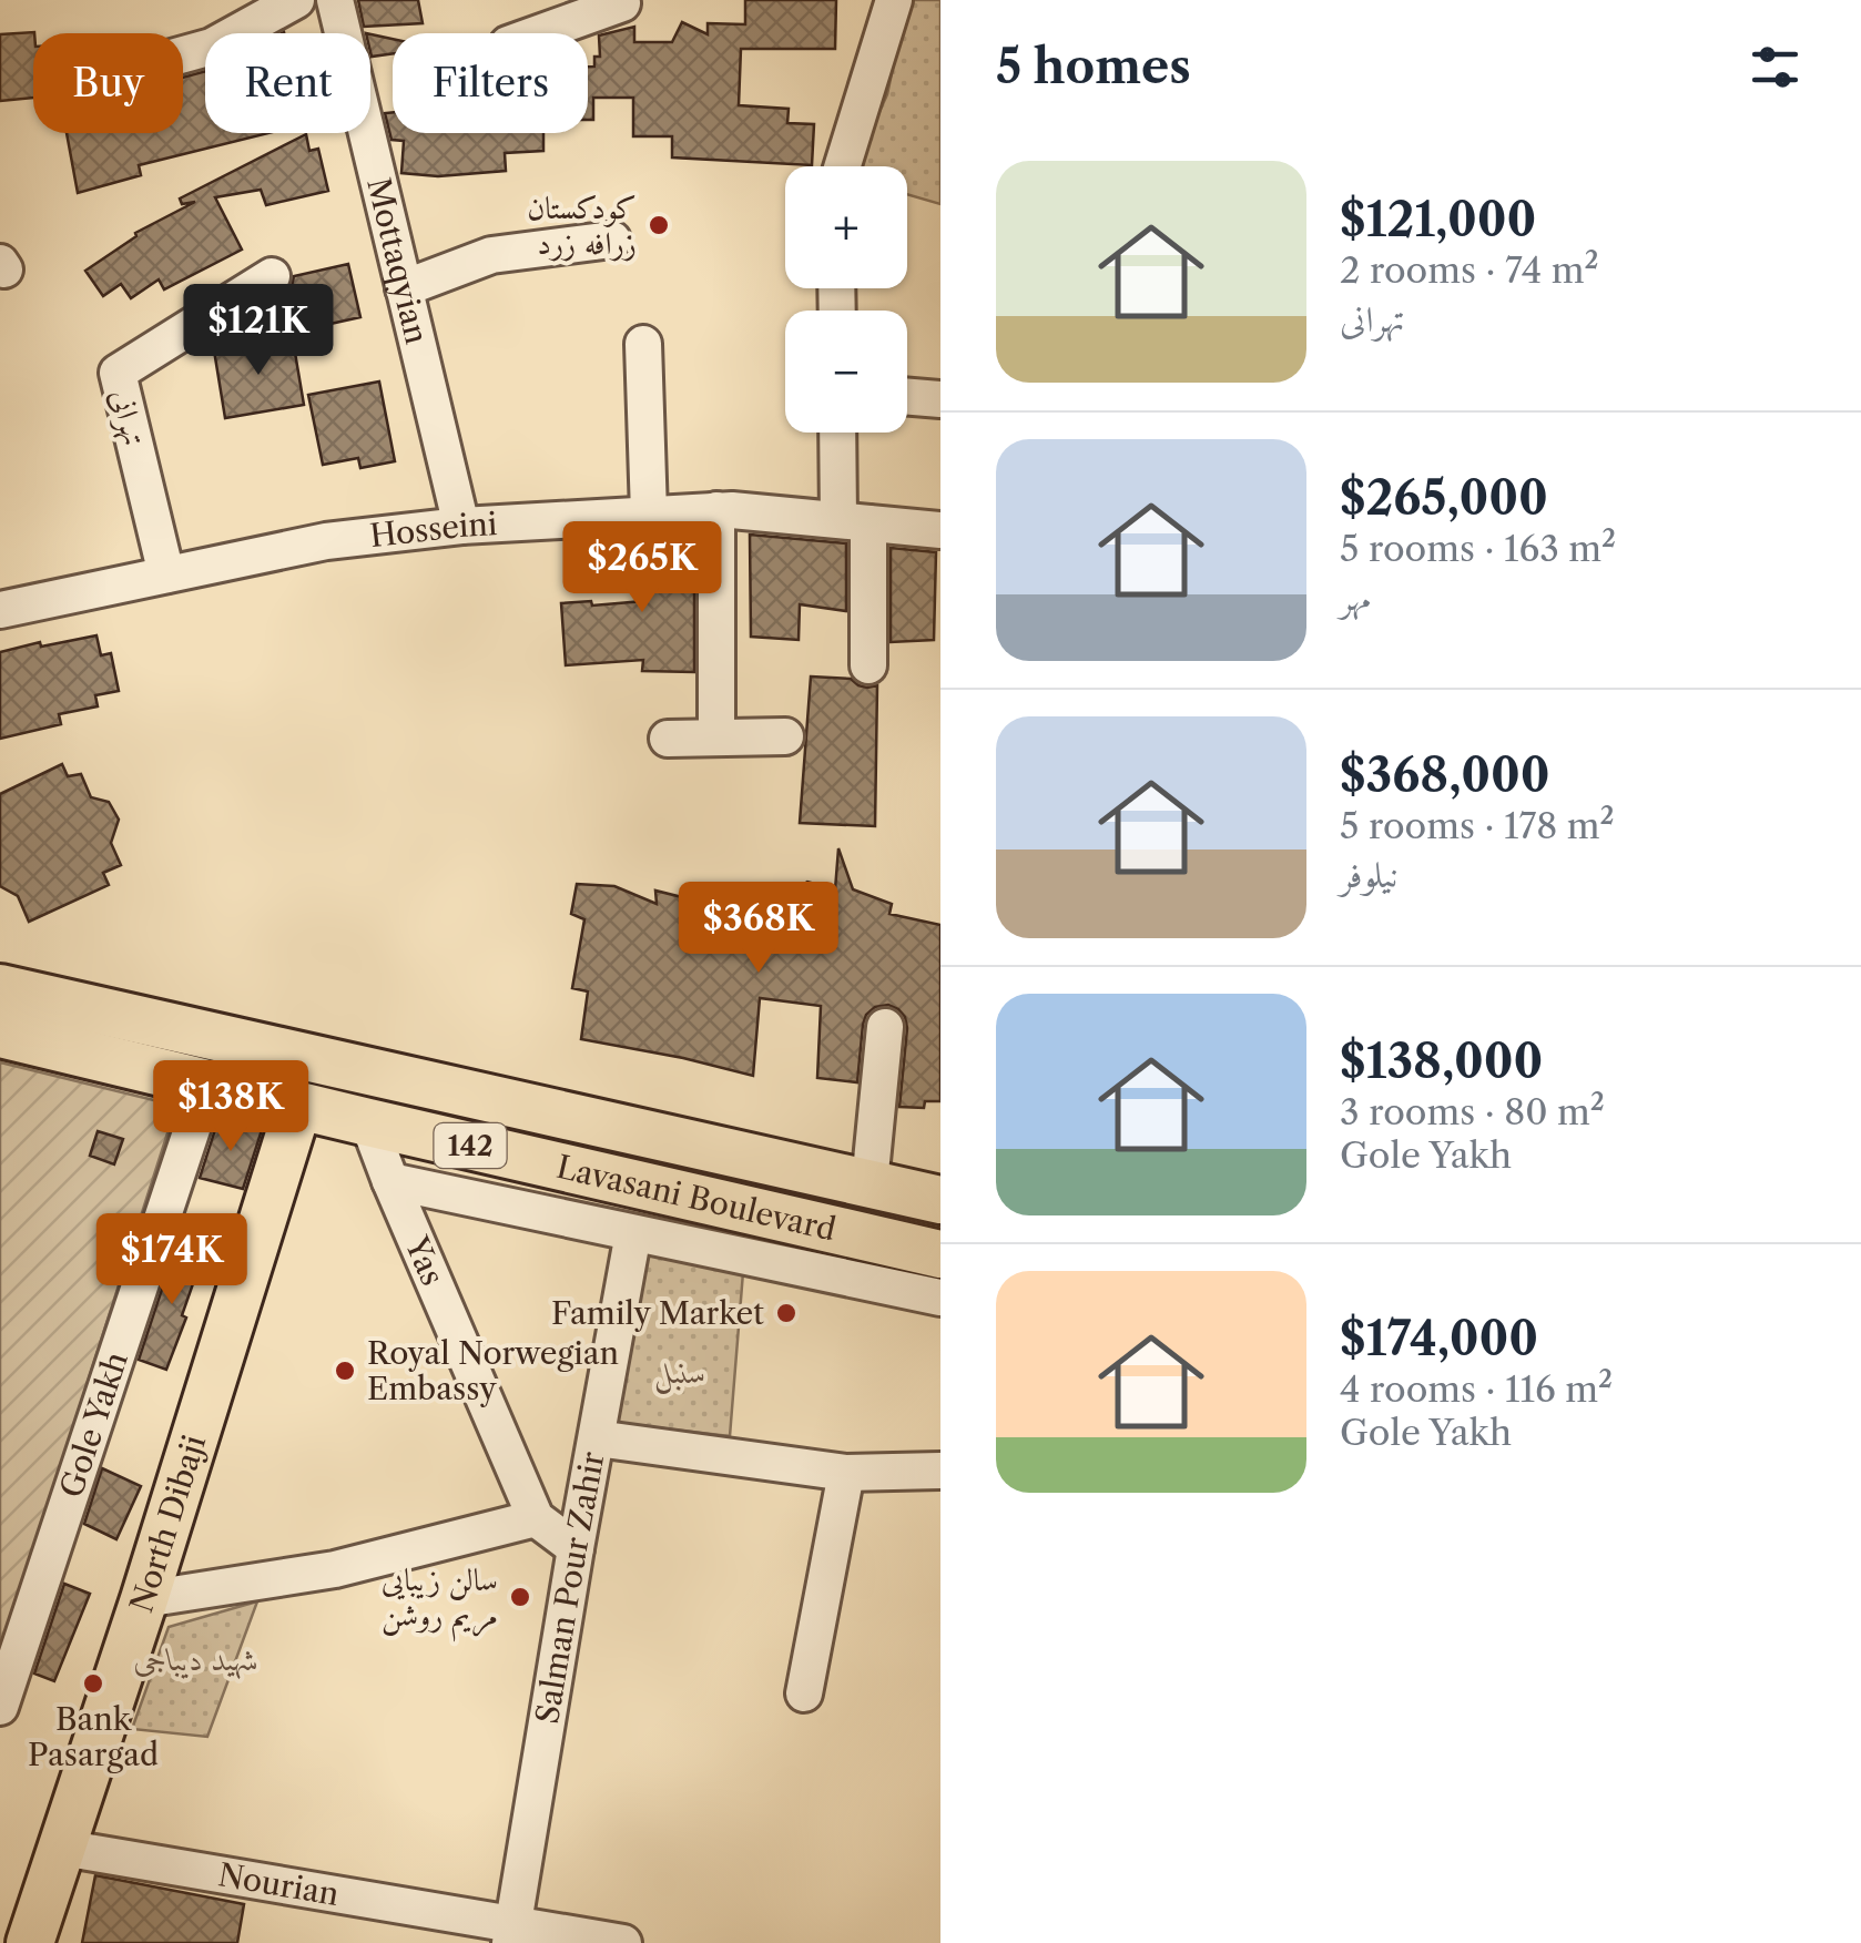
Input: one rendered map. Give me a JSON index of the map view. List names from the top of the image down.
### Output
{
  "streets": {
    "main road": ["142", "Lavasani Boulevard", "North Dibaji"],
    "street": [
      "Mottaqyian",
      "تهرانی",
      "Hosseini",
      "Yas",
      "Gole Yakh",
      "Salman Pour Zahir",
      "Nourian"
    ]
  },
  "crossings": [
    ["Mottaqyian", "Hosseini"],
    ["تهرانی", "Hosseini"],
    ["Lavasani Boulevard", "Yas"],
    ["Lavasani Boulevard", "Gole Yakh"],
    ["Lavasani Boulevard", "North Dibaji"],
    ["Yas", "Salman Pour Zahir"],
    ["North Dibaji", "Nourian"],
    ["Salman Pour Zahir", "Nourian"]
  ],
  "parks": ["سنبل", "شهید دیباجی"],
  "places": [
    "کودکستان زرافه زرد",
    "Family Market",
    "Royal Norwegian Embassy",
    "سالن زیبایی مریم روشن",
    "Bank Pasargad"
  ],
  "page": {
    "heading": "5 homes",
    "chip": ["Buy", "Rent", "Filters"],
    "list": [
      {
        "name": "$121,000",
        "note": "2 rooms · 74 m² · تهرانی"
      },
      {
        "name": "$265,000",
        "note": "5 rooms · 163 m² · مهر"
      },
      {
        "name": "$368,000",
        "note": "5 rooms · 178 m² · نیلوفر"
      },
      {
        "name": "$138,000",
        "note": "3 rooms · 80 m² · Gole Yakh"
      },
      {
        "name": "$174,000",
        "note": "4 rooms · 116 m² · Gole Yakh"
      }
    ],
    "map_buttons": ["+", "−"],
    "price": [
      "$121K",
      "$265K",
      "$368K",
      "$138K",
      "$174K"
    ]
  }
}
